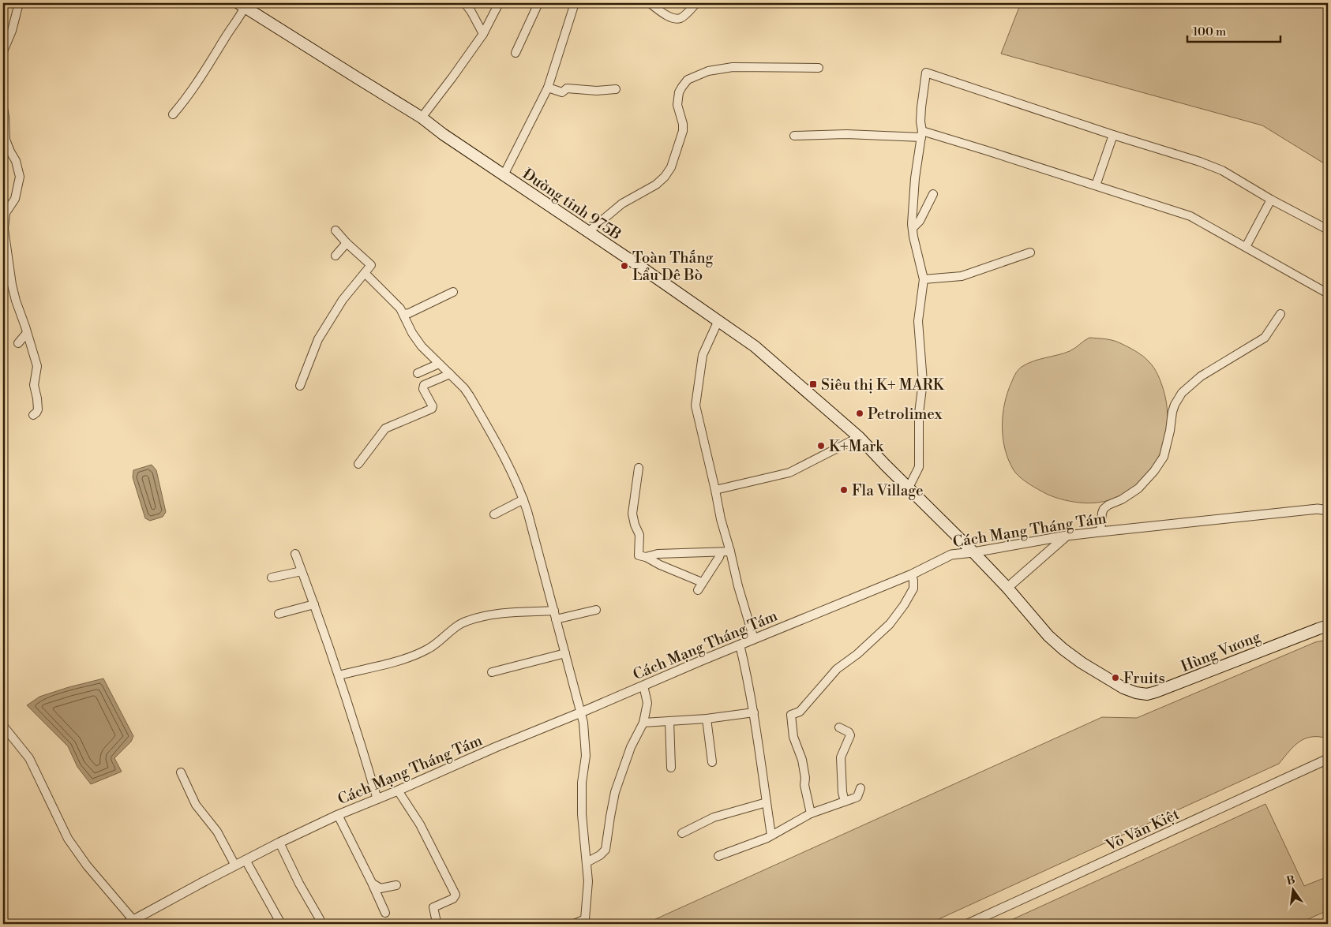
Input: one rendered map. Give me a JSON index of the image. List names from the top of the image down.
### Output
{
  "streets": {
    "main road": ["Đường tỉnh 975B", "Hùng Vương"],
    "street": ["Cách Mạng Tháng Tám", "Võ Văn Kiệt"]
  },
  "crossings": [
    ["Đường tỉnh 975B", "Cách Mạng Tháng Tám"],
    ["Đường tỉnh 975B", "Hùng Vương"],
    ["Cách Mạng Tháng Tám", "Hùng Vương"]
  ],
  "places": {
    "other": [
      "Toàn Thắng Lẩu Dê Bò",
      "Petrolimex",
      "K+Mark",
      "Fla Village",
      "Fruits"
    ],
    "transit": ["Siêu thị K+ MARK"]
  },
  "scale_bar": "100 m",
  "north": "top"
}
